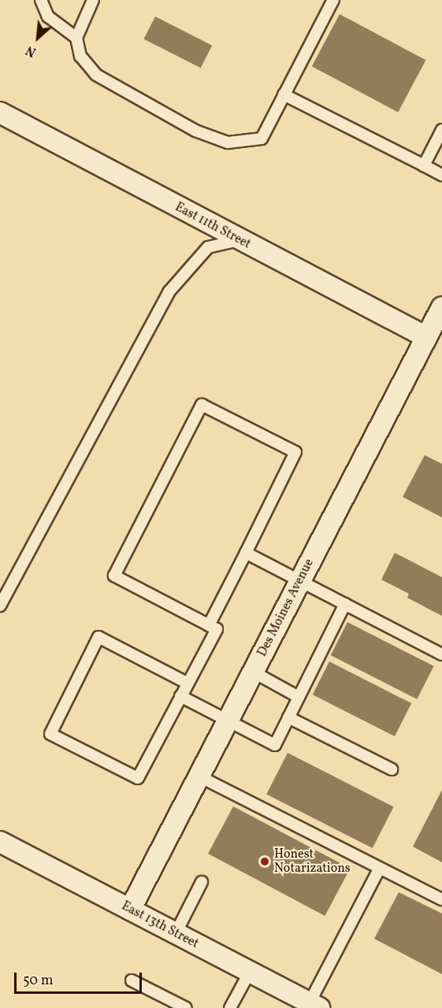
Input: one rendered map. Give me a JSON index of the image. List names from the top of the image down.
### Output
{
  "streets": {
    "street": ["East 11th Street", "Des Moines Avenue", "East 13th Street"]
  },
  "crossings": [
    ["East 11th Street", "Des Moines Avenue"],
    ["Des Moines Avenue", "East 13th Street"]
  ],
  "places": ["Honest Notarizations"],
  "scale_bar": "50 m",
  "north": "bottom left"
}
